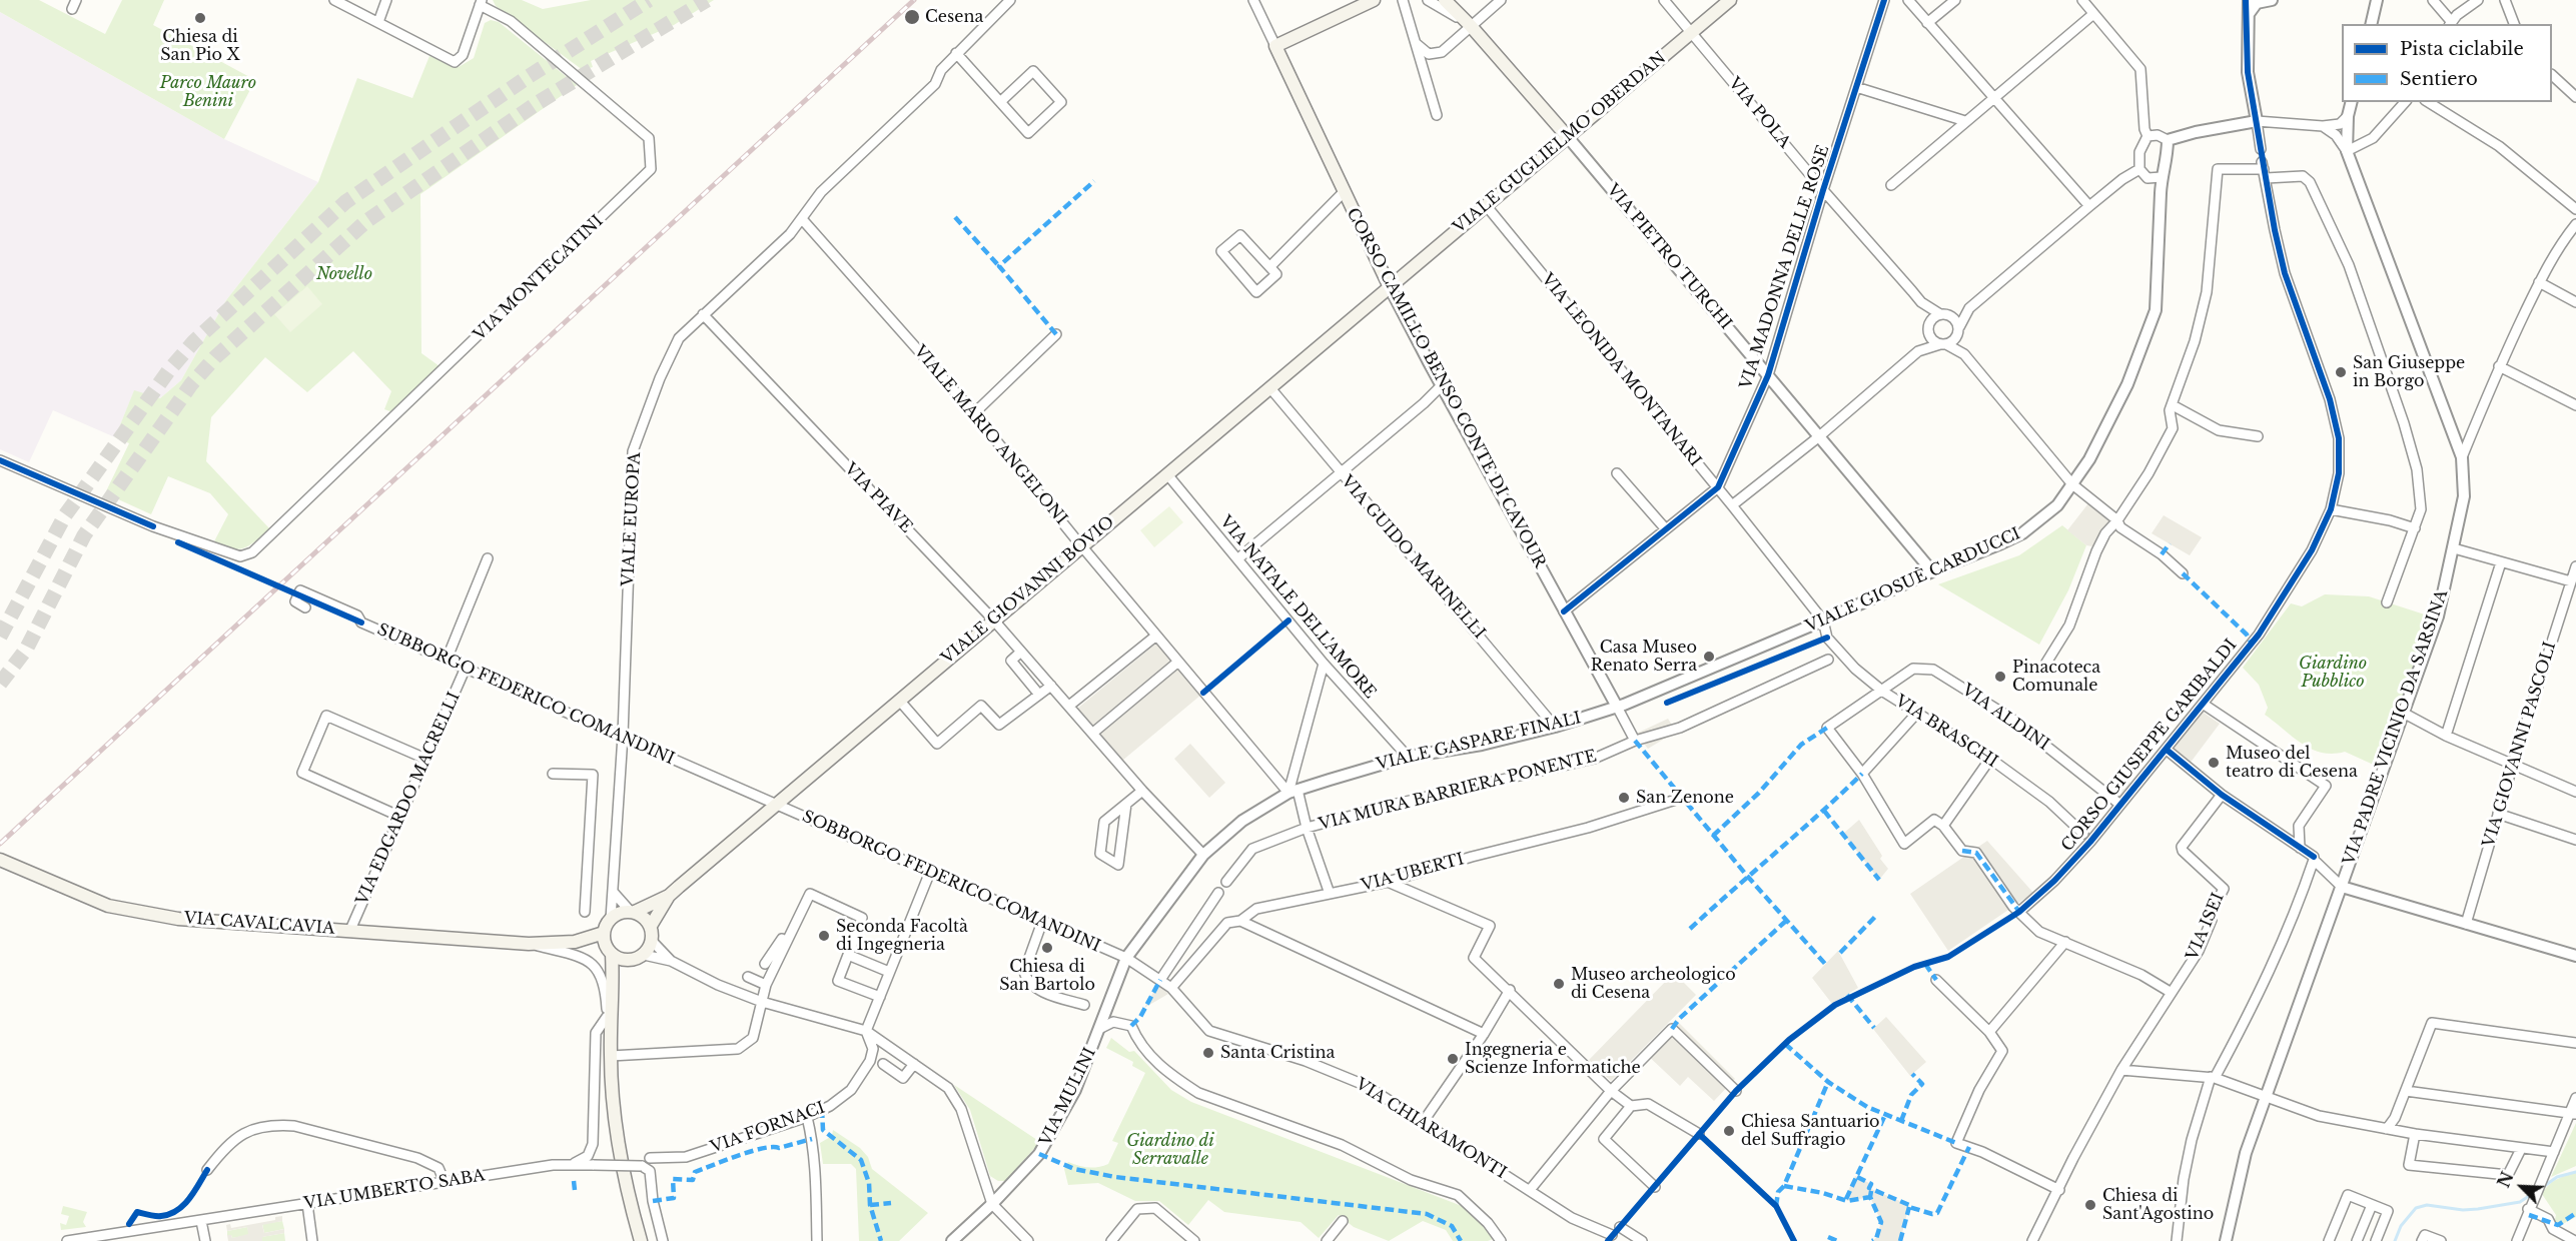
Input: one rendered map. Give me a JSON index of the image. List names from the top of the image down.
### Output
{
  "streets": {
    "main road": [
      "VIALE GUGLIELMO OBERDAN",
      "CORSO CAMILLO BENSO CONTE DI CAVOUR",
      "VIALE GIOVANNI BOVIO",
      "VIA CAVALCAVIA"
    ],
    "street": [
      "VIA POLA",
      "VIA PIETRO TURCHI",
      "VIA MADONNA DELLE ROSE",
      "VIA MONTECATINI",
      "VIA LEONIDA MONTANARI",
      "VIALE MARIO ANGELONI",
      "VIA PIAVE",
      "VIALE EUROPA",
      "VIA GUIDO MARINELLI",
      "VIALE GIOSUÈ CARDUCCI",
      "VIA NATALE DELL'AMORE",
      "SUBBORGO FEDERICO COMANDINI",
      "VIA ALDINI",
      "VIA PADRE VICINIO DA SARSINA",
      "VIA BRASCHI",
      "VIALE GASPARE FINALI",
      "VIA GIOVANNI PASCOLI",
      "CORSO GIUSEPPE GARIBALDI",
      "VIA MURA BARRIERA PONENTE",
      "VIA EDGARDO MACRELLI",
      "VIA UBERTI",
      "SOBBORGO FEDERICO COMANDINI",
      "VIA ISEI",
      "VIA MULINI",
      "VIA FORNACI",
      "VIA CHIARAMONTI",
      "VIA UMBERTO SABA"
    ]
  },
  "crossings": [
    ["VIA POLA", "VIALE GUGLIELMO OBERDAN"],
    ["VIA POLA", "VIA MADONNA DELLE ROSE"],
    ["VIALE GUGLIELMO OBERDAN", "VIA PIETRO TURCHI"],
    ["VIALE GUGLIELMO OBERDAN", "VIA LEONIDA MONTANARI"],
    ["VIALE GUGLIELMO OBERDAN", "CORSO CAMILLO BENSO CONTE DI CAVOUR"],
    ["VIALE GUGLIELMO OBERDAN", "VIALE GIOVANNI BOVIO"],
    ["VIA PIETRO TURCHI", "VIA MADONNA DELLE ROSE"],
    ["VIA PIETRO TURCHI", "VIALE GIOSUÈ CARDUCCI"],
    ["VIA MADONNA DELLE ROSE", "VIA LEONIDA MONTANARI"],
    ["VIA MADONNA DELLE ROSE", "CORSO CAMILLO BENSO CONTE DI CAVOUR"],
    ["VIA LEONIDA MONTANARI", "VIALE GIOSUÈ CARDUCCI"],
    ["VIA LEONIDA MONTANARI", "VIA BRASCHI"],
    ["CORSO CAMILLO BENSO CONTE DI CAVOUR", "VIALE GIOSUÈ CARDUCCI"],
    ["CORSO CAMILLO BENSO CONTE DI CAVOUR", "VIALE GIOVANNI BOVIO"],
    ["CORSO CAMILLO BENSO CONTE DI CAVOUR", "VIALE GASPARE FINALI"],
    ["VIALE MARIO ANGELONI", "VIALE EUROPA"],
    ["VIALE MARIO ANGELONI", "VIALE GIOVANNI BOVIO"],
    ["VIALE MARIO ANGELONI", "VIALE GASPARE FINALI"],
    ["VIA PIAVE", "VIALE EUROPA"],
    ["VIA PIAVE", "VIALE GIOVANNI BOVIO"],
    ["VIA PIAVE", "VIALE GASPARE FINALI"],
    ["VIALE EUROPA", "VIALE GIOVANNI BOVIO"],
    ["VIALE EUROPA", "SUBBORGO FEDERICO COMANDINI"],
    ["VIALE EUROPA", "VIA CAVALCAVIA"],
    ["VIA GUIDO MARINELLI", "VIALE GIOVANNI BOVIO"],
    ["VIA GUIDO MARINELLI", "VIALE GASPARE FINALI"],
    ["VIALE GIOSUÈ CARDUCCI", "VIA BRASCHI"],
    ["VIALE GIOSUÈ CARDUCCI", "VIALE GASPARE FINALI"],
    ["VIALE GIOVANNI BOVIO", "VIA NATALE DELL'AMORE"],
    ["VIALE GIOVANNI BOVIO", "SUBBORGO FEDERICO COMANDINI"],
    ["VIALE GIOVANNI BOVIO", "SOBBORGO FEDERICO COMANDINI"],
    ["VIALE GIOVANNI BOVIO", "VIA CAVALCAVIA"],
    ["VIA NATALE DELL'AMORE", "VIALE GASPARE FINALI"],
    ["SUBBORGO FEDERICO COMANDINI", "VIA EDGARDO MACRELLI"],
    ["SUBBORGO FEDERICO COMANDINI", "SOBBORGO FEDERICO COMANDINI"],
    ["VIA ALDINI", "VIA BRASCHI"],
    ["VIA ALDINI", "CORSO GIUSEPPE GARIBALDI"],
    ["VIA BRASCHI", "CORSO GIUSEPPE GARIBALDI"],
    ["VIALE GASPARE FINALI", "SOBBORGO FEDERICO COMANDINI"],
    ["VIALE GASPARE FINALI", "VIA MULINI"],
    ["VIALE GASPARE FINALI", "VIA CHIARAMONTI"],
    ["VIA EDGARDO MACRELLI", "VIA CAVALCAVIA"],
    ["VIA UBERTI", "VIA CHIARAMONTI"],
    ["SOBBORGO FEDERICO COMANDINI", "VIA MULINI"],
    ["SOBBORGO FEDERICO COMANDINI", "VIA CHIARAMONTI"],
    ["VIA MULINI", "VIA CHIARAMONTI"]
  ],
  "parks": [
    "Parco Mauro Benini",
    "Novello",
    "Giardino Pubblico",
    "Giardino di Serravalle"
  ],
  "places": [
    "Cesena",
    "Chiesa di San Pio X",
    "San Giuseppe in Borgo",
    "Casa Museo Renato Serra",
    "Pinacoteca Comunale",
    "Museo del teatro di Cesena",
    "San Zenone",
    "Seconda Facoltà di Ingegneria",
    "Chiesa di San Bartolo",
    "Museo archeologico di Cesena",
    "Santa Cristina",
    "Ingegneria e Scienze Informatiche",
    "Chiesa Santuario del Suffragio",
    "Chiesa di Sant'Agostino"
  ],
  "legend": ["Pista ciclabile", "Sentiero"],
  "north": "top left"
}
